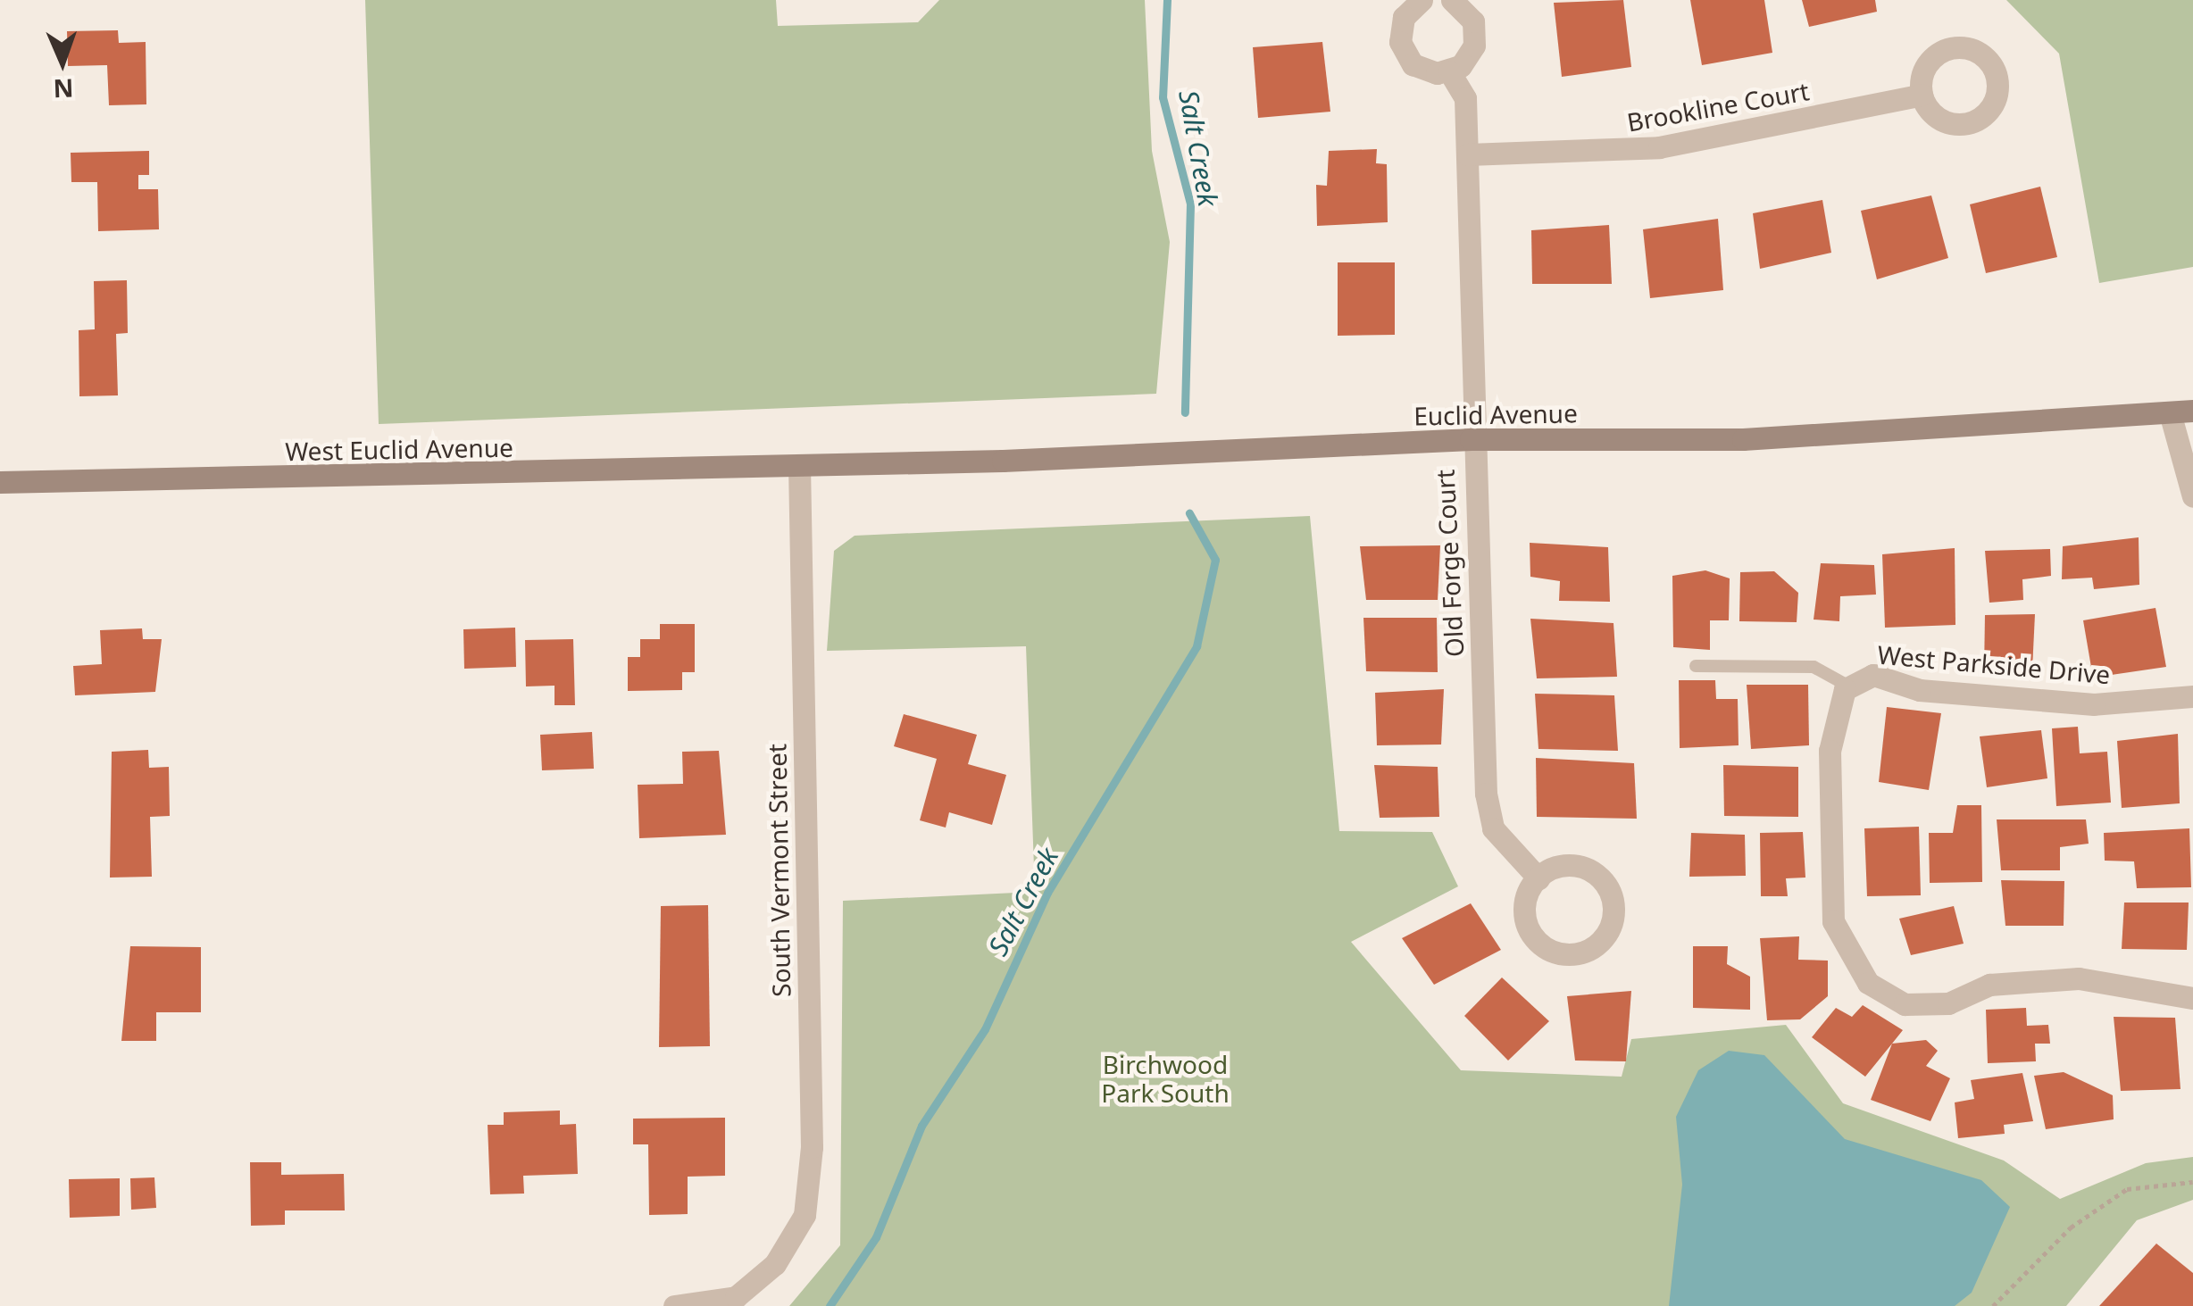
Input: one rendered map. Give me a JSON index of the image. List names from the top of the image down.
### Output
{
  "streets": {
    "main road": ["Euclid Avenue", "West Euclid Avenue"],
    "street": [
      "Brookline Court",
      "Old Forge Court",
      "West Parkside Drive",
      "South Vermont Street"
    ]
  },
  "crossings": [
    ["Brookline Court", "Old Forge Court"],
    ["Euclid Avenue", "West Euclid Avenue"],
    ["Euclid Avenue", "Old Forge Court"],
    ["Euclid Avenue", "South Vermont Street"],
    ["West Euclid Avenue", "South Vermont Street"]
  ],
  "water": ["Salt Creek"],
  "parks": ["Birchwood Park South"],
  "north": "bottom"
}
